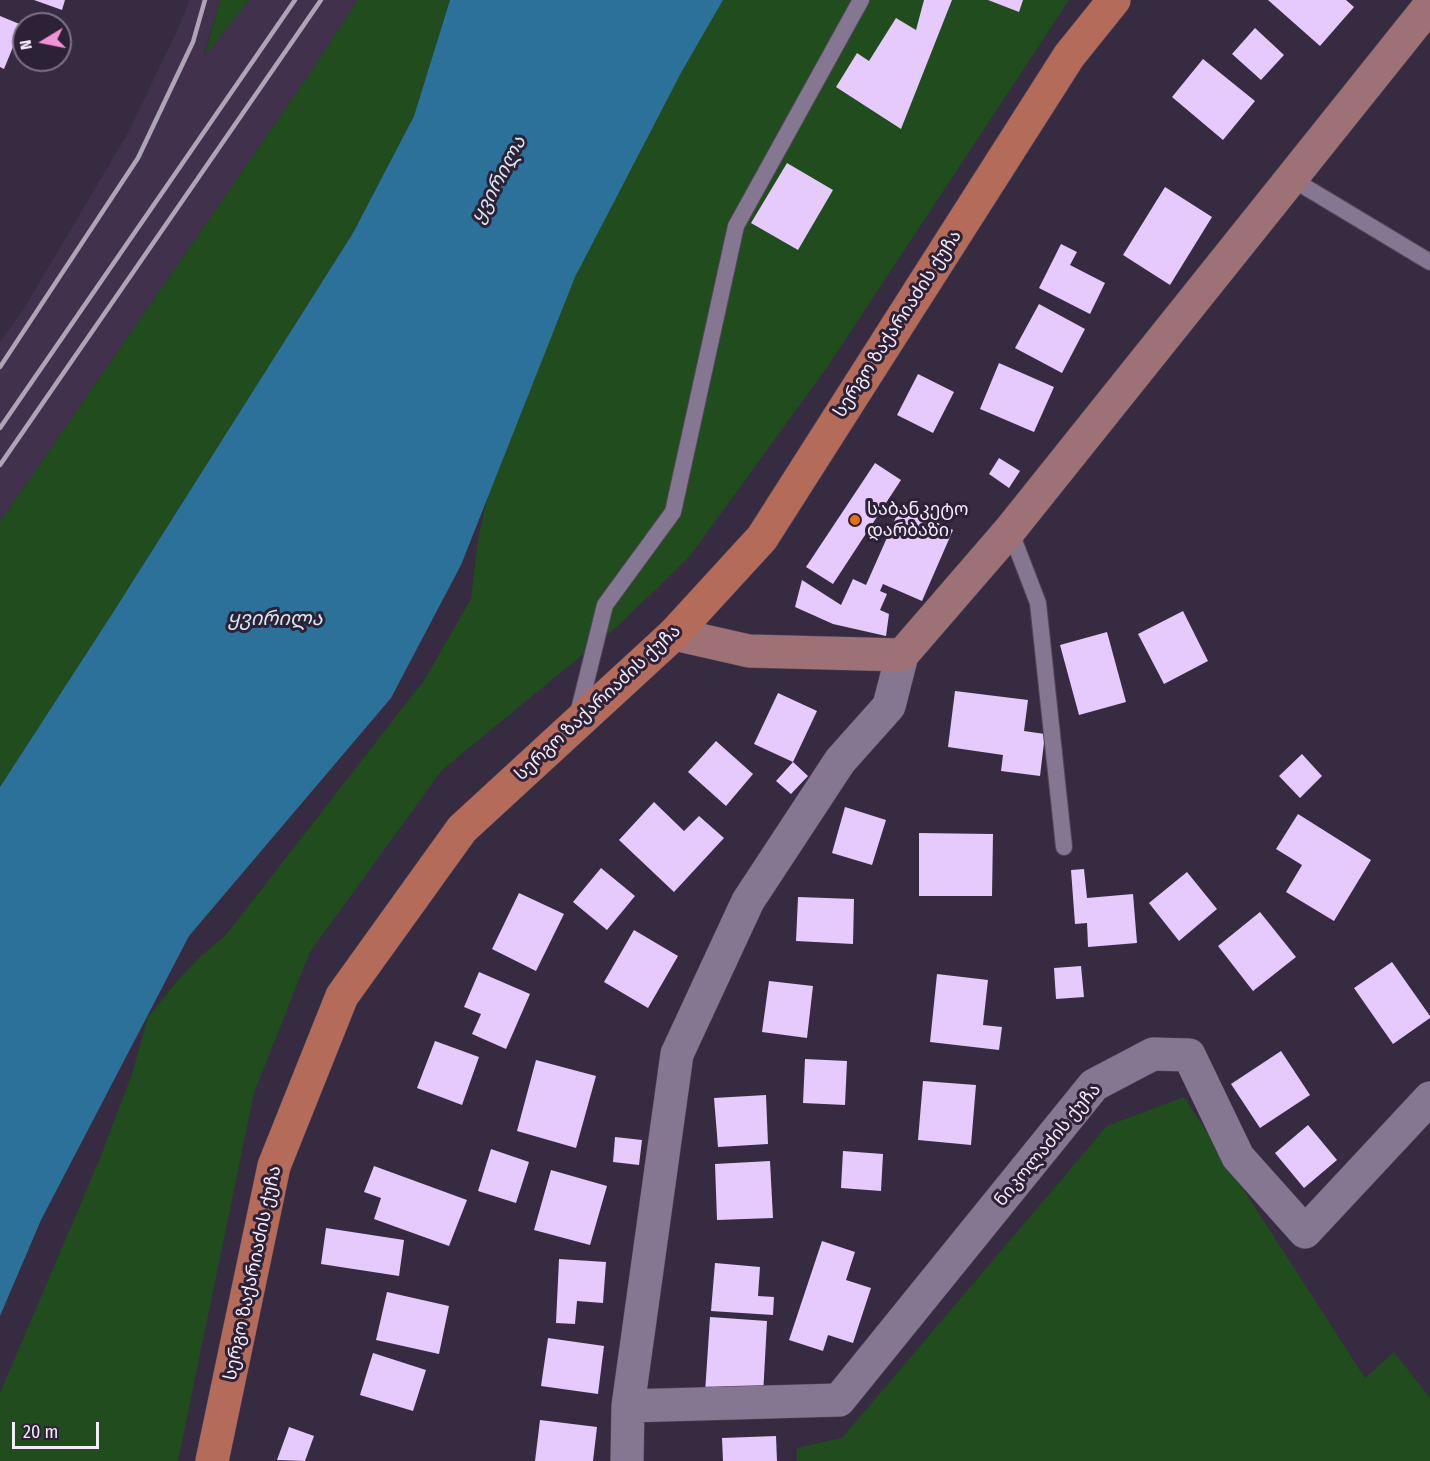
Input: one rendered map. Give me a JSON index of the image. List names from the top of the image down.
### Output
{
  "streets": {
    "main road": ["სერგო ზაქარიაძის ქუჩა"],
    "street": ["ნიკოლაძის ქუჩა"]
  },
  "water": ["ყვირილა"],
  "places": ["საბანკეტო დარბაზი"],
  "scale_bar": "20 m",
  "north": "left"
}
